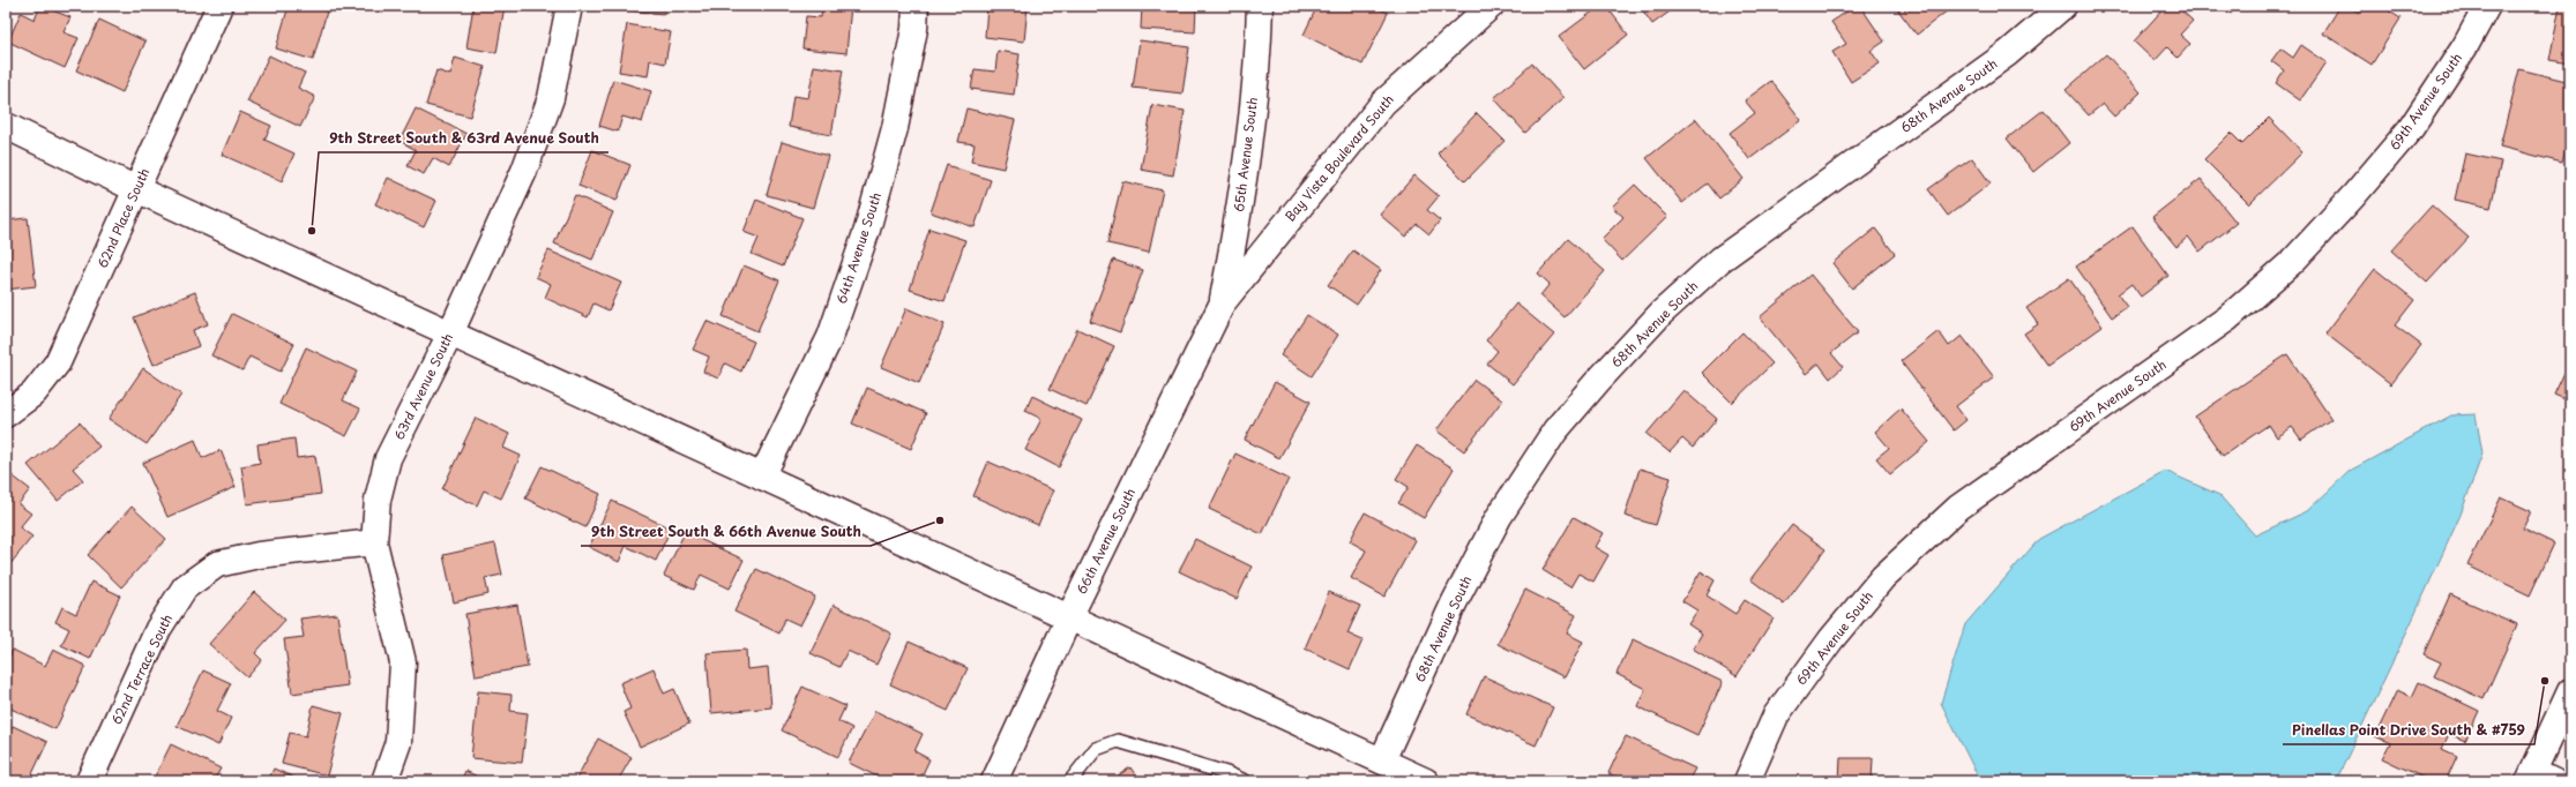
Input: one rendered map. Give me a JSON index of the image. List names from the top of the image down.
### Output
{
  "streets": {
    "street": [
      "68th Avenue South",
      "69th Avenue South",
      "65th Avenue South",
      "Bay Vista Boulevard South",
      "62nd Place South",
      "64th Avenue South",
      "63rd Avenue South",
      "66th Avenue South",
      "62nd Terrace South"
    ]
  },
  "crossings": [
    ["65th Avenue South", "Bay Vista Boulevard South"],
    ["65th Avenue South", "66th Avenue South"],
    ["Bay Vista Boulevard South", "66th Avenue South"],
    ["63rd Avenue South", "62nd Terrace South"]
  ],
  "places": ["9th Street South & 63rd Avenue South", "9th Street South & 66th Avenue South", "Pinellas Point Drive South & #759"]
}
